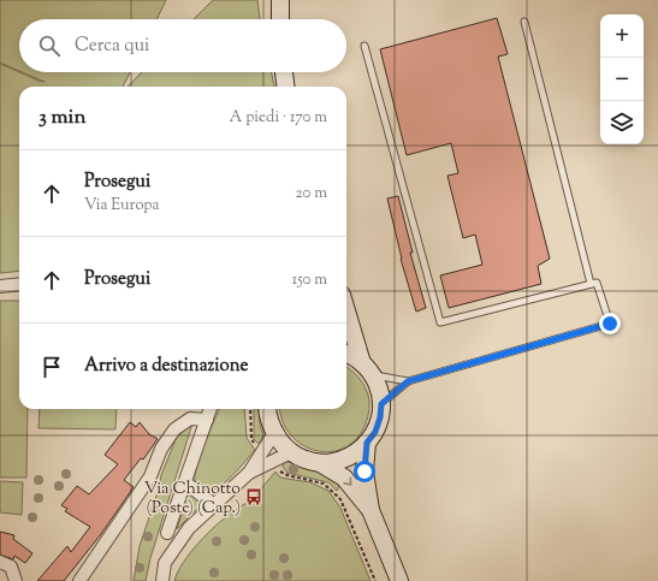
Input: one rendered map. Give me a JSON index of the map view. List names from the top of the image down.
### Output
{
  "places": {
    "bus stop": ["Via Chinotto (Poste) (Cap.)"]
  },
  "page": {
    "map_buttons": ["+", "−"],
    "search": "Cerca qui",
    "heading": ["3 min", "A piedi · 170 m"],
    "list": [
      ["Prosegui", "Via Europa", "20 m"],
      ["Prosegui", "150 m"],
      "Arrivo a destinazione"
    ]
  }
}
